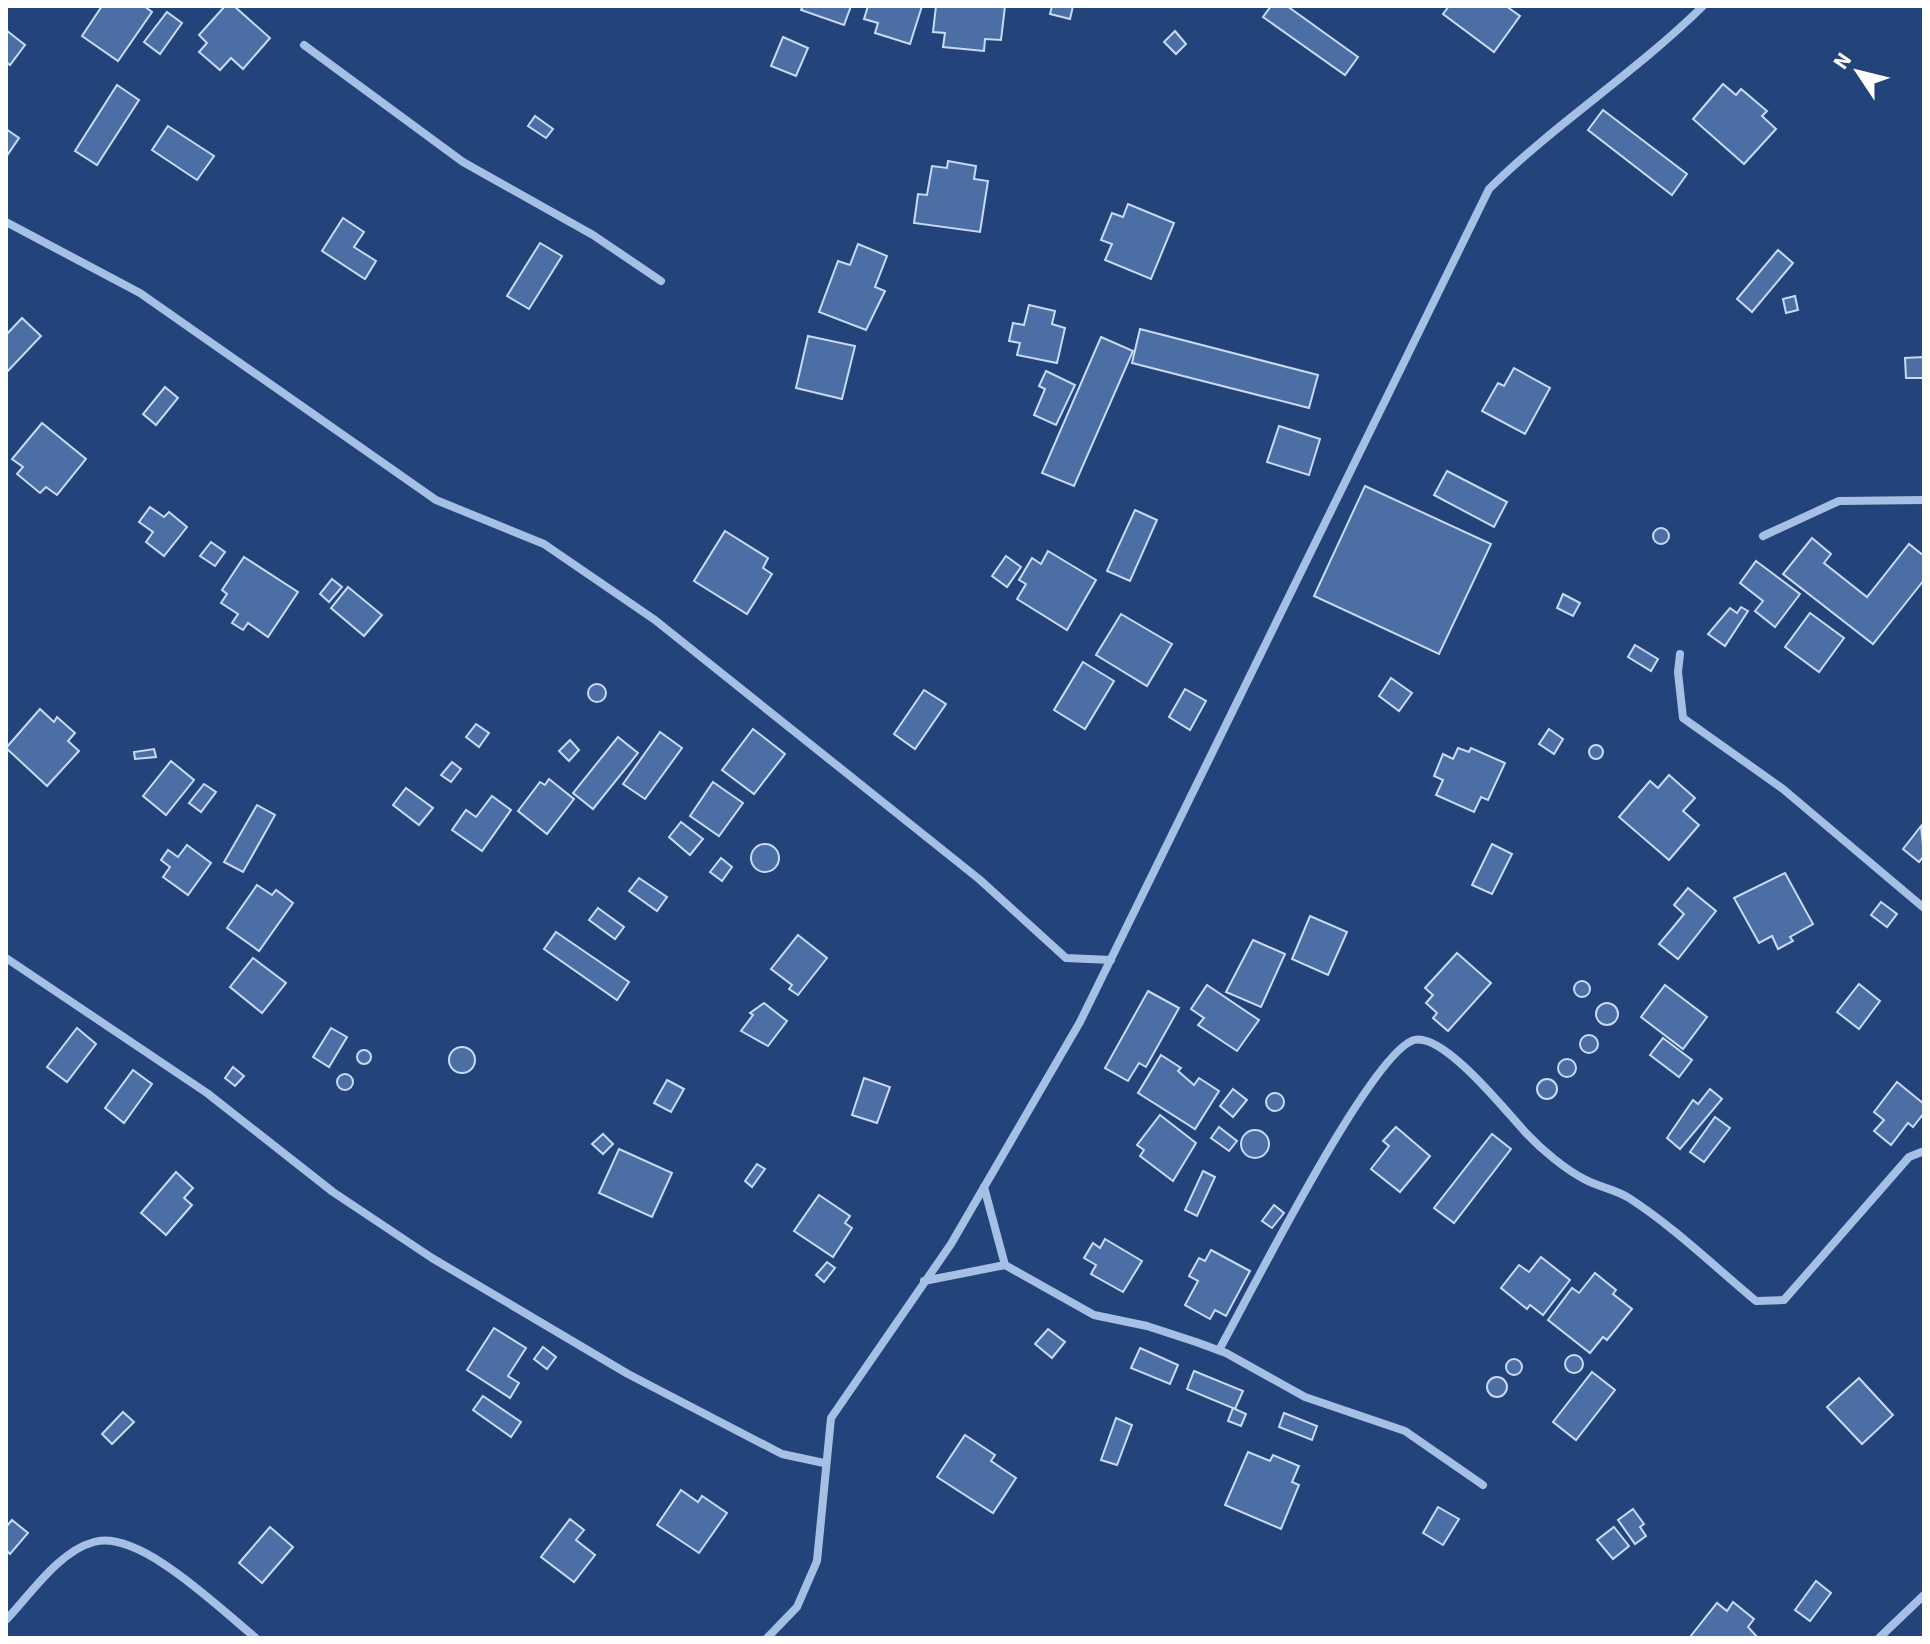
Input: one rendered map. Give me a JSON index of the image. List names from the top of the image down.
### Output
{
  "north": "top left"
}
